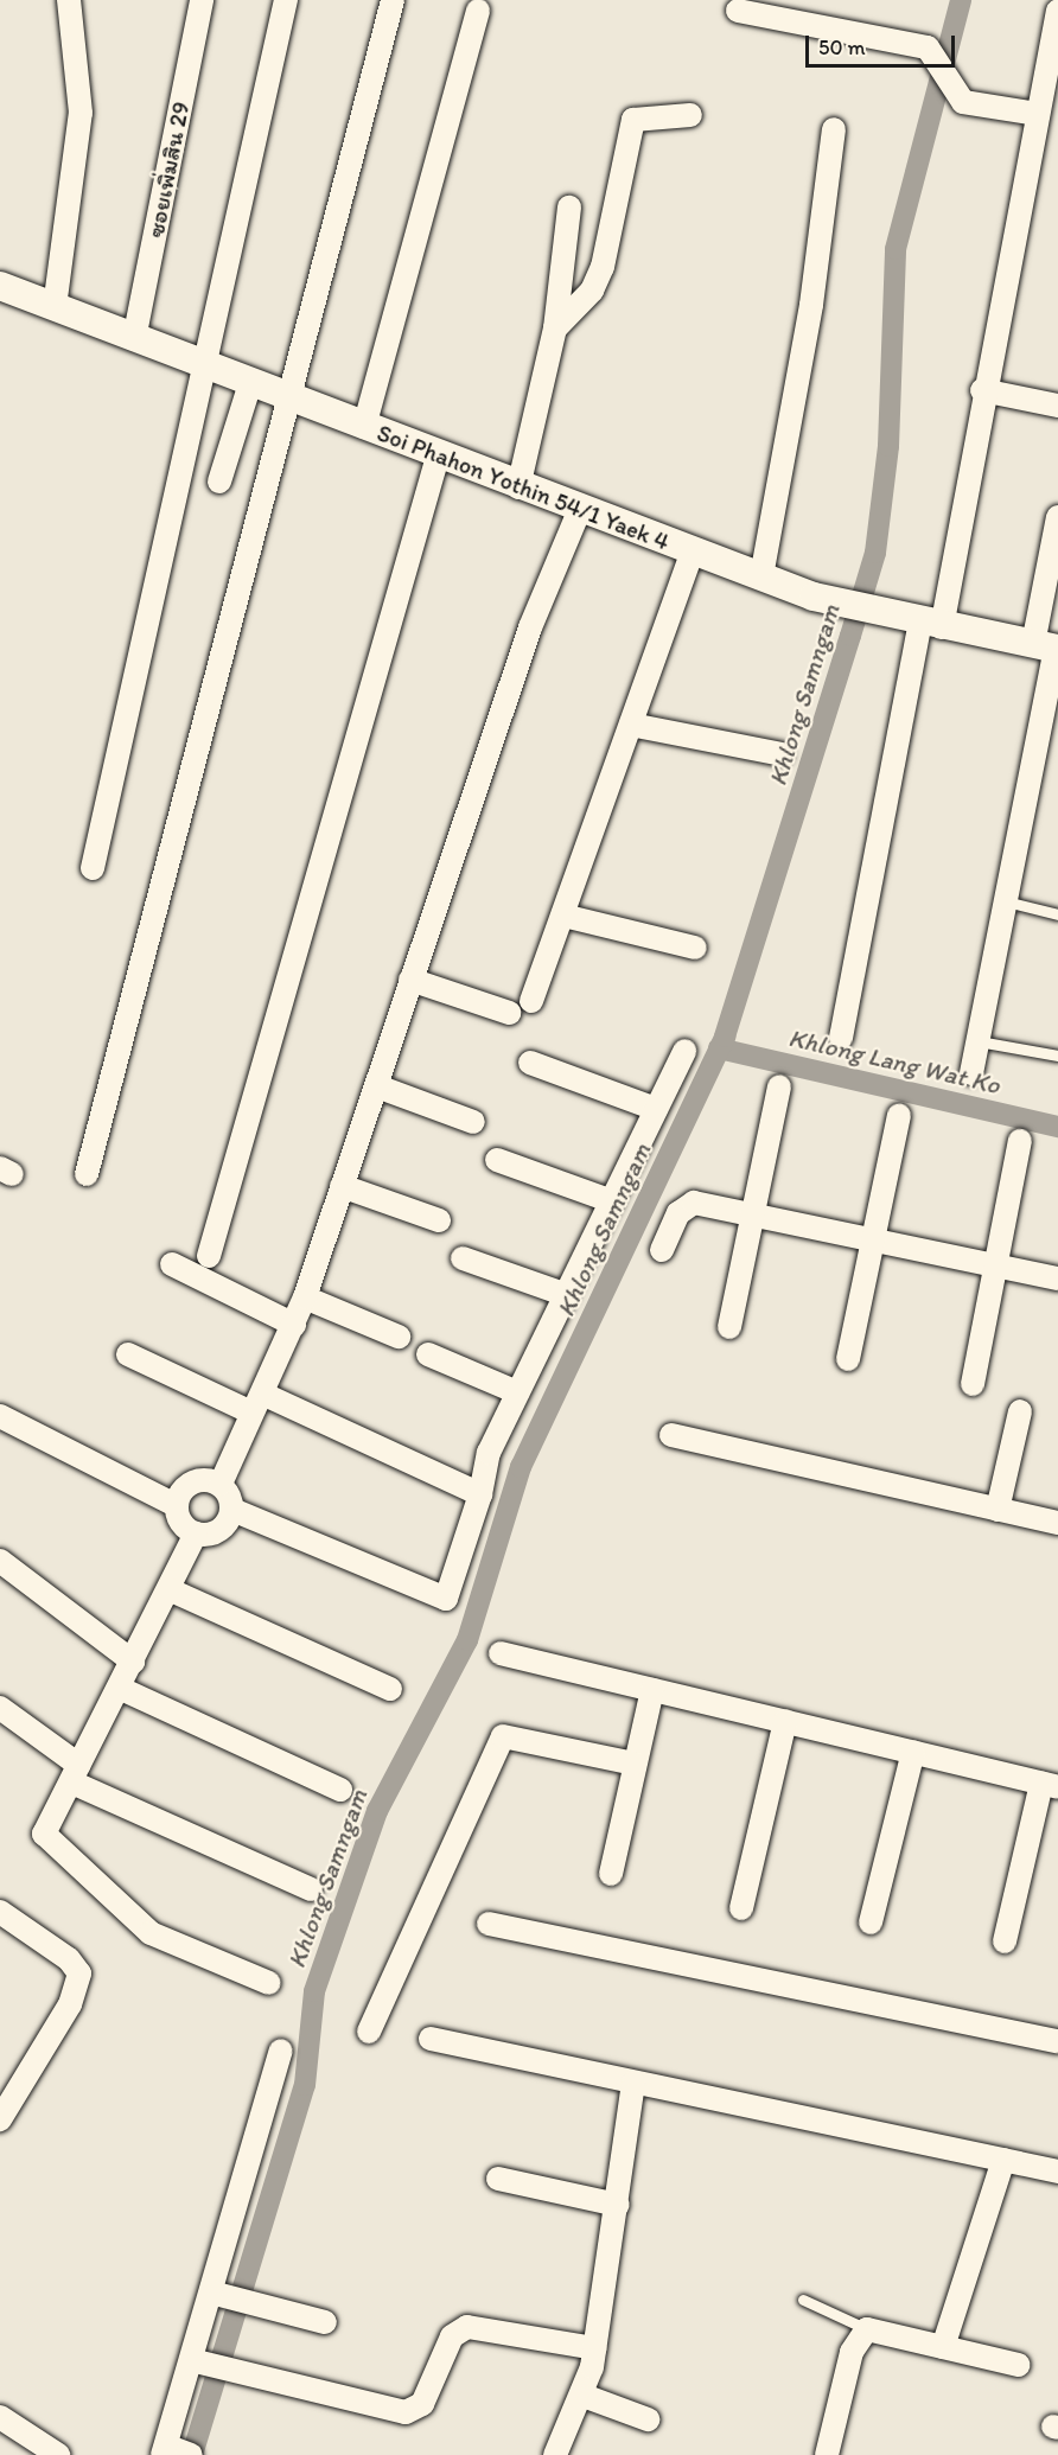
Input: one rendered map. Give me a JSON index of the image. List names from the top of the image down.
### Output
{
  "streets": {
    "street": ["ซอยเพิ่มสิน 29", "Soi Phahon Yothin 54/1 Yaek 4"]
  },
  "crossings": [
    ["ซอยเพิ่มสิน 29", "Soi Phahon Yothin 54/1 Yaek 4"]
  ],
  "water": ["Khlong Samngam", "Khlong Lang Wat Ko"],
  "scale_bar": "50 m"
}
